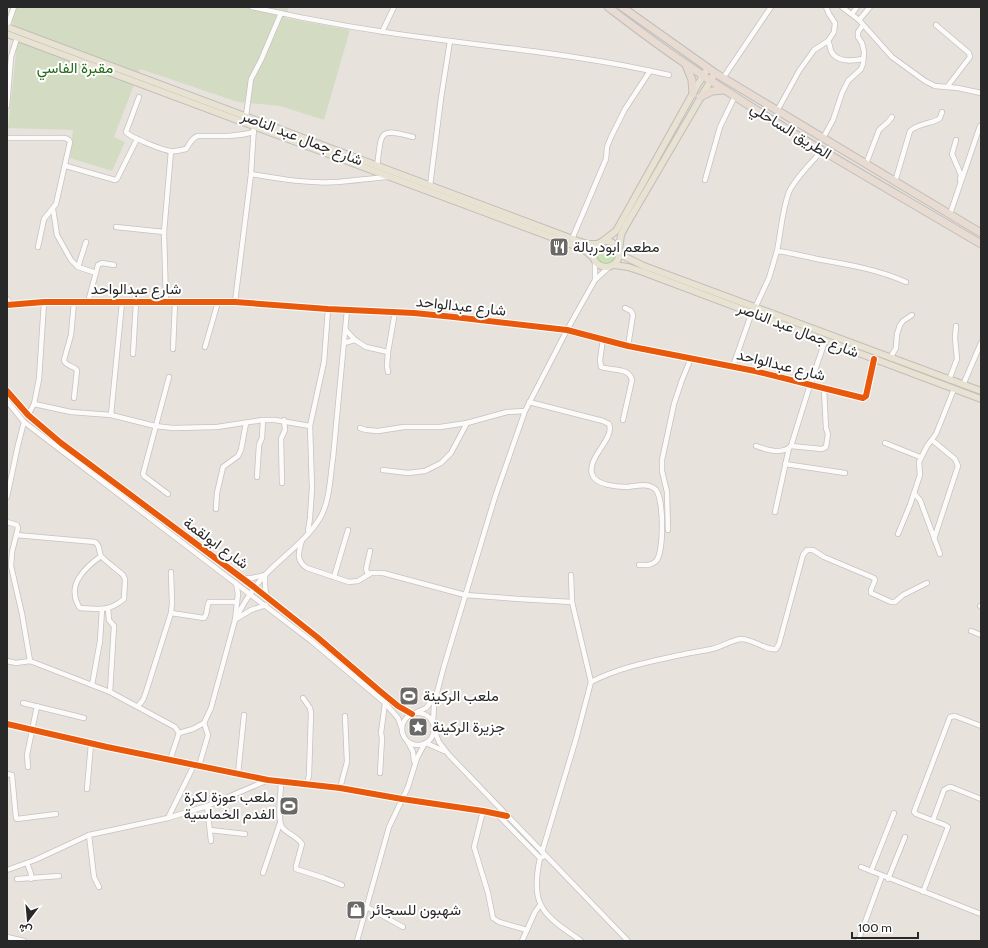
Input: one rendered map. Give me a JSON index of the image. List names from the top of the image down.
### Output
{
  "streets": {
    "highway": ["الطريق الساحلي"],
    "main road": ["شارع جمال عبد الناصر"],
    "street": ["شارع عبدالواحد", "شارع ابولقمة"]
  },
  "crossings": [
    ["شارع جمال عبد الناصر", "شارع عبدالواحد"]
  ],
  "parks": ["مقبرة الفاسي"],
  "places": {
    "restaurant": ["مطعم ابودربالة"],
    "sports": ["ملعب الركينة", "ملعب عوزة لكرة الفدم الخماسية"],
    "place": ["جزيرة الركينة"],
    "shop": ["شهبون للسجائر"]
  },
  "scale_bar": "100 m",
  "north": "bottom"
}
